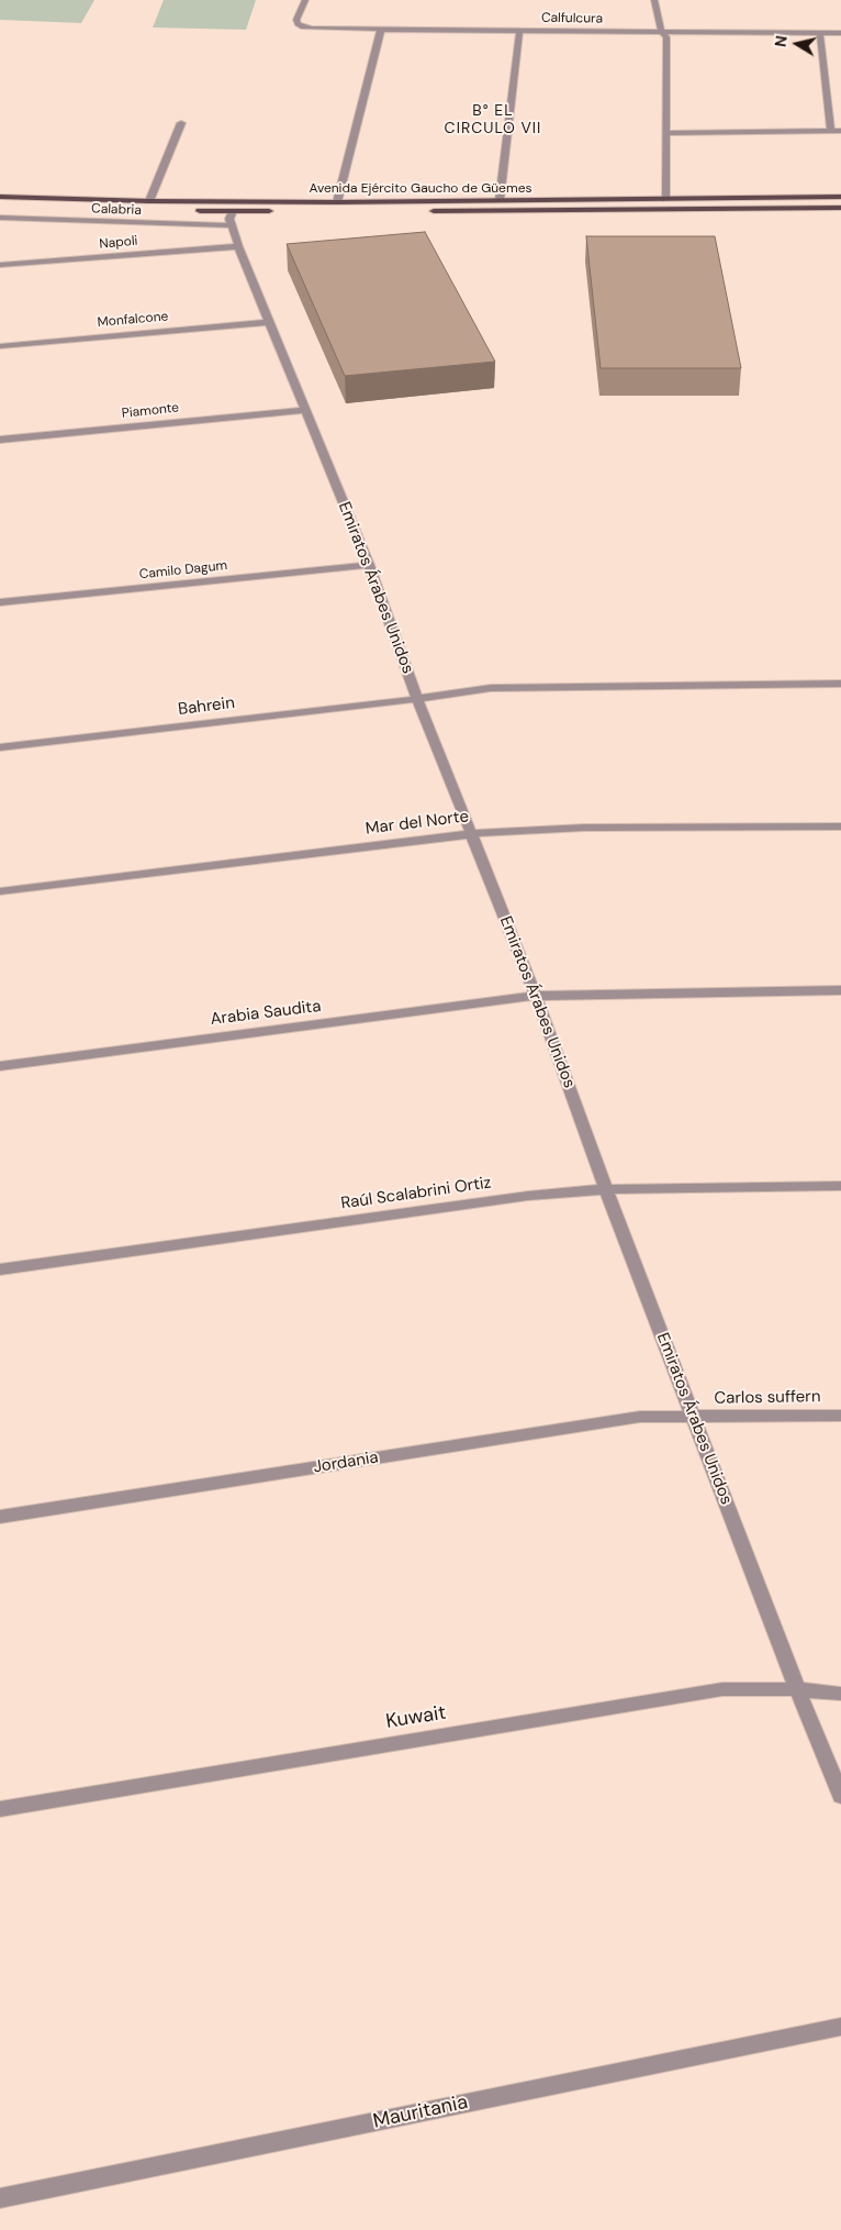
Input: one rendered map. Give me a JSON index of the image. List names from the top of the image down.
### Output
{
  "streets": {
    "main road": ["Avenida Ejército Gaucho de Güemes"],
    "street": [
      "Calfulcura",
      "Calabria",
      "Napoli",
      "Monfalcone",
      "Piamonte",
      "Camilo Dagum",
      "Emiratos Árabes Unidos",
      "Bahrein",
      "Mar del Norte",
      "Arabia Saudita",
      "Raúl Scalabrini Ortiz",
      "Carlos suffern",
      "Jordania",
      "Kuwait",
      "Mauritania"
    ]
  },
  "crossings": [
    ["Avenida Ejército Gaucho de Güemes", "Emiratos Árabes Unidos"],
    ["Calabria", "Emiratos Árabes Unidos"],
    ["Napoli", "Emiratos Árabes Unidos"],
    ["Monfalcone", "Emiratos Árabes Unidos"],
    ["Piamonte", "Emiratos Árabes Unidos"],
    ["Camilo Dagum", "Emiratos Árabes Unidos"],
    ["Emiratos Árabes Unidos", "Bahrein"],
    ["Emiratos Árabes Unidos", "Mar del Norte"],
    ["Emiratos Árabes Unidos", "Arabia Saudita"],
    ["Emiratos Árabes Unidos", "Raúl Scalabrini Ortiz"],
    ["Emiratos Árabes Unidos", "Carlos suffern"],
    ["Emiratos Árabes Unidos", "Jordania"],
    ["Emiratos Árabes Unidos", "Kuwait"],
    ["Carlos suffern", "Jordania"]
  ],
  "districts": ["B° EL CIRCULO VII"],
  "north": "left"
}
